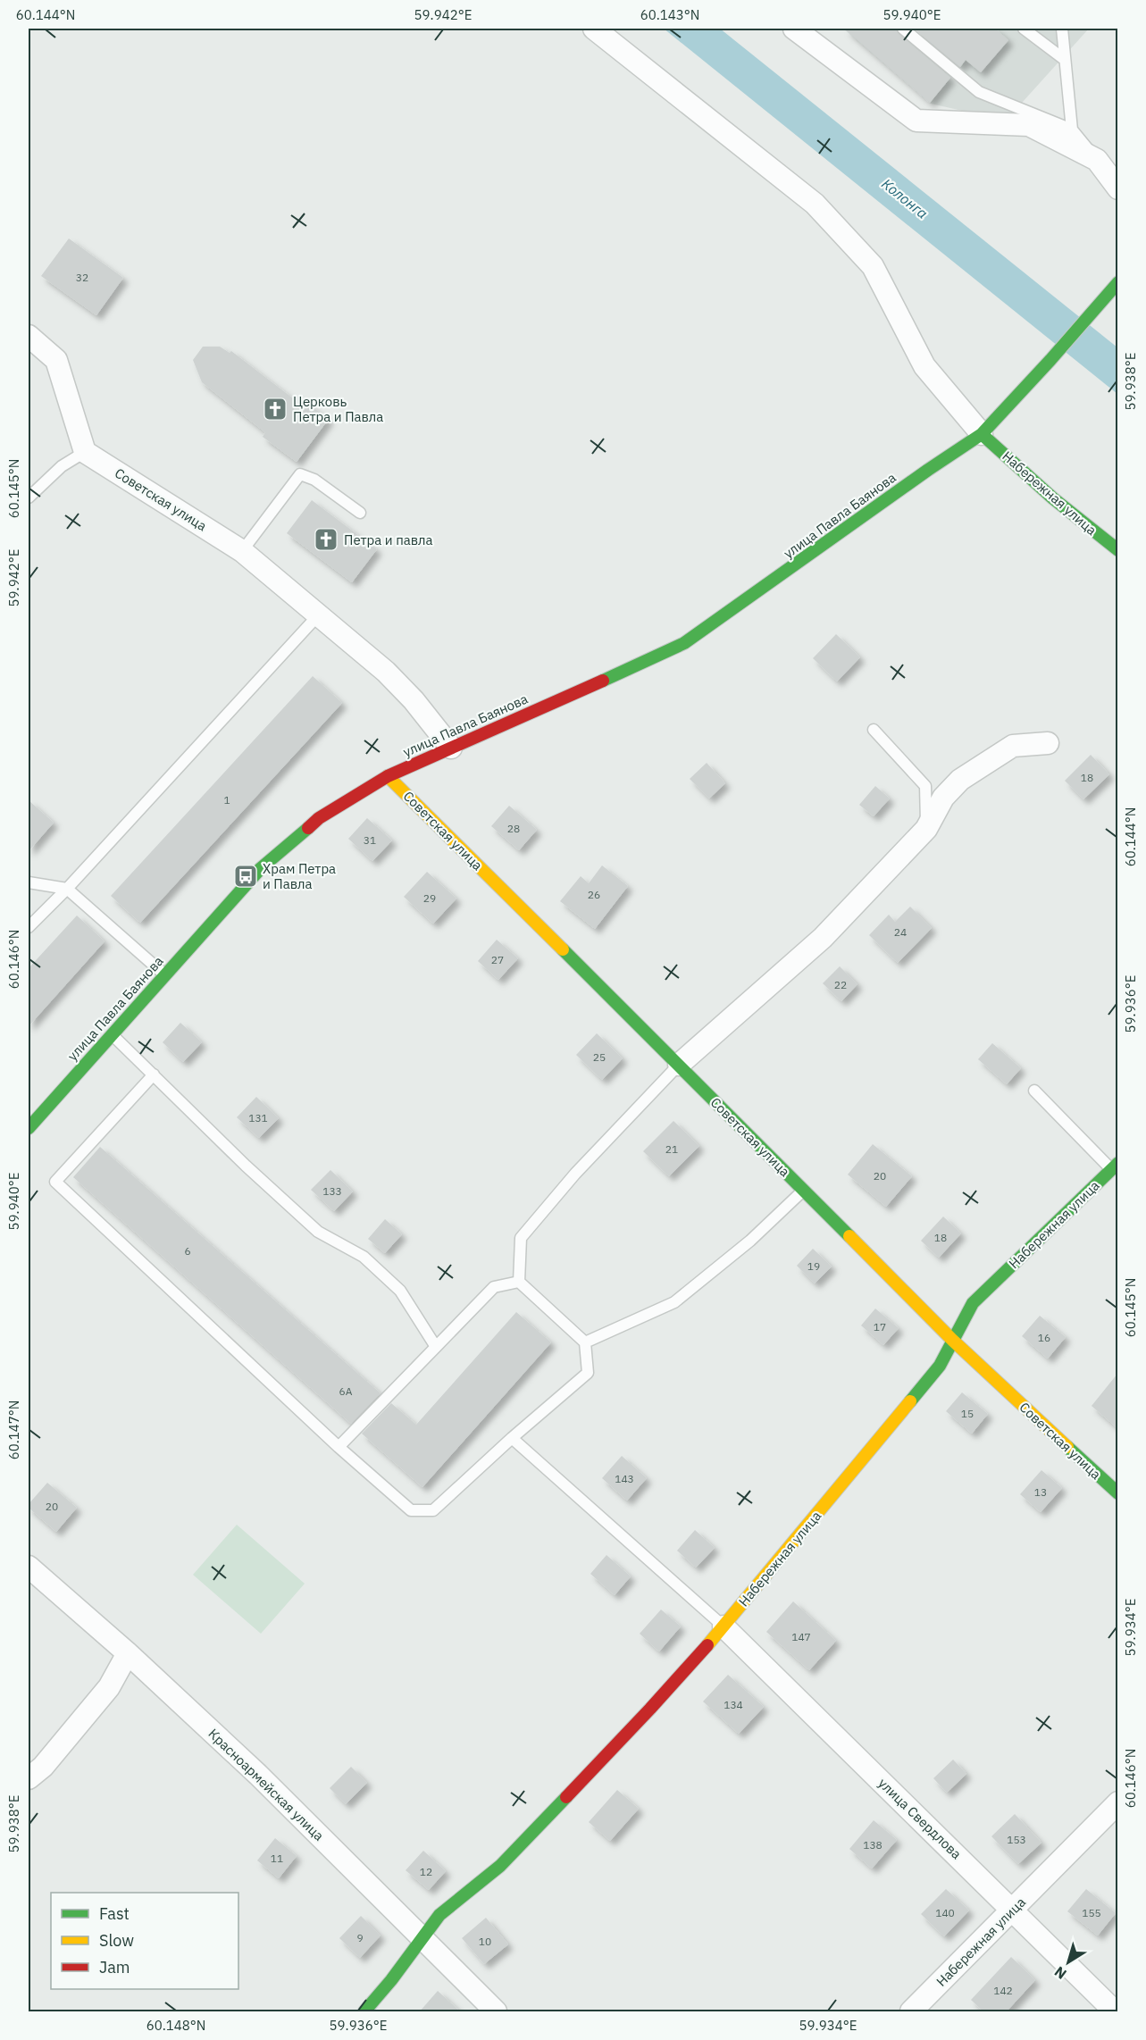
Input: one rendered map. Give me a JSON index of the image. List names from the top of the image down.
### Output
{
  "streets": {
    "main road": ["Набережная улица", "Советская улица", "улица Павла Баянова"],
    "street": ["Красноармейская улица", "улица Свердлова"]
  },
  "crossings": [
    ["Набережная улица", "Советская улица"],
    ["Набережная улица", "улица Павла Баянова"],
    ["Набережная улица", "Красноармейская улица"],
    ["Набережная улица", "улица Свердлова"],
    ["Советская улица", "улица Павла Баянова"]
  ],
  "water": ["Колонга"],
  "places": {
    "church": ["Церковь Петра и Павла", "Петра и павла"],
    "bus stop": ["Храм Петра и Павла"]
  },
  "house_numbers": [
    "32",
    "18",
    "1",
    "28",
    "31",
    "26",
    "29",
    "24",
    "27",
    "22",
    "25",
    "131",
    "21",
    "20",
    "133",
    "18",
    "6",
    "19",
    "17",
    "16",
    "6А",
    "15",
    "143",
    "13",
    "20",
    "147",
    "134",
    "153",
    "138",
    "11",
    "12",
    "140",
    "155",
    "9",
    "10",
    "142"
  ],
  "legend": ["Fast", "Slow", "Jam"],
  "north": "bottom left",
  "coordinates": [
    "60.144°N",
    "59.942°E",
    "60.143°N",
    "59.940°E",
    "59.938°E",
    "60.145°N",
    "60.146°N",
    "59.936°E",
    "60.147°N",
    "59.934°E",
    "60.148°N"
  ]
}
